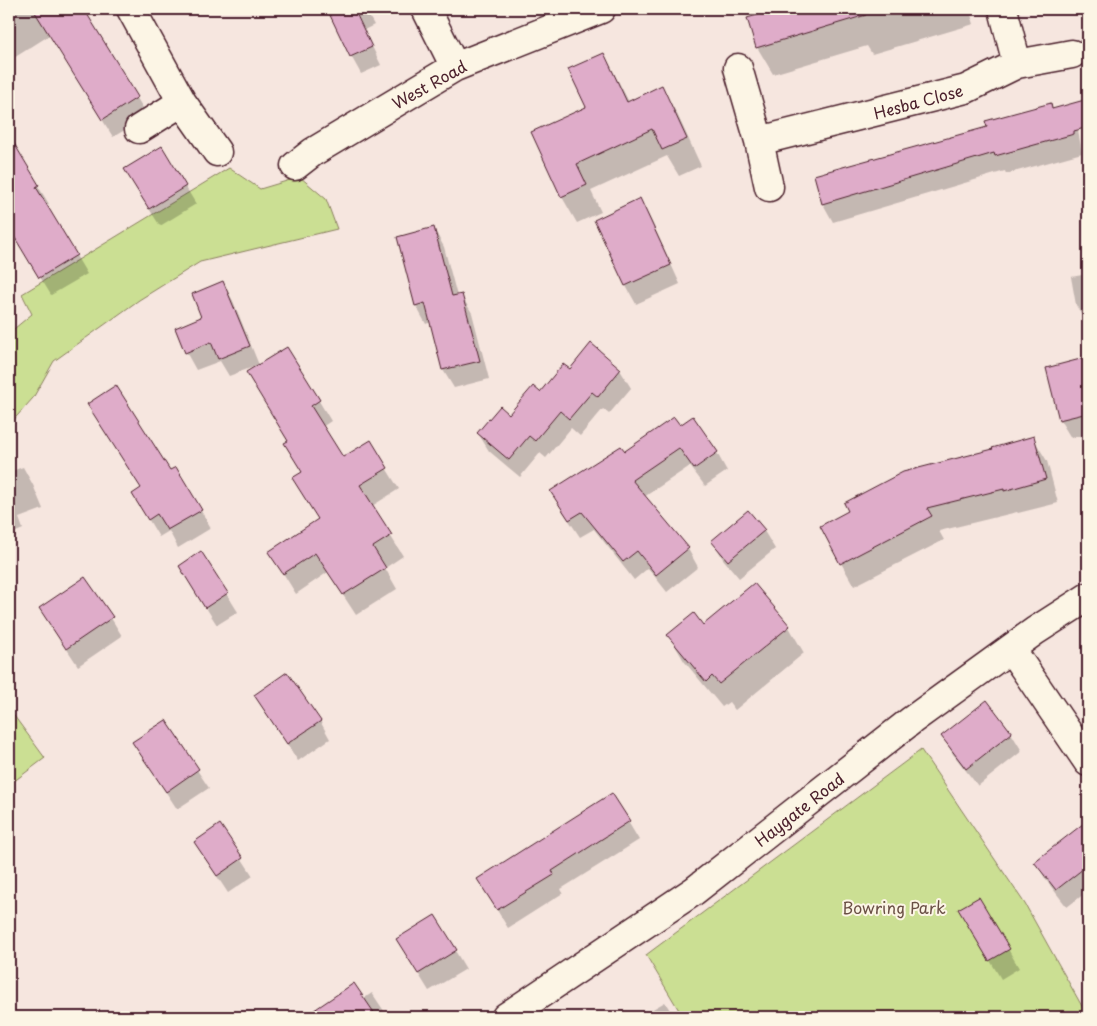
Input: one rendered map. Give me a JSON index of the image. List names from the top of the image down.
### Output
{
  "streets": {
    "street": ["West Road", "Hesba Close", "Haygate Road"]
  },
  "parks": ["Bowring Park"]
}
